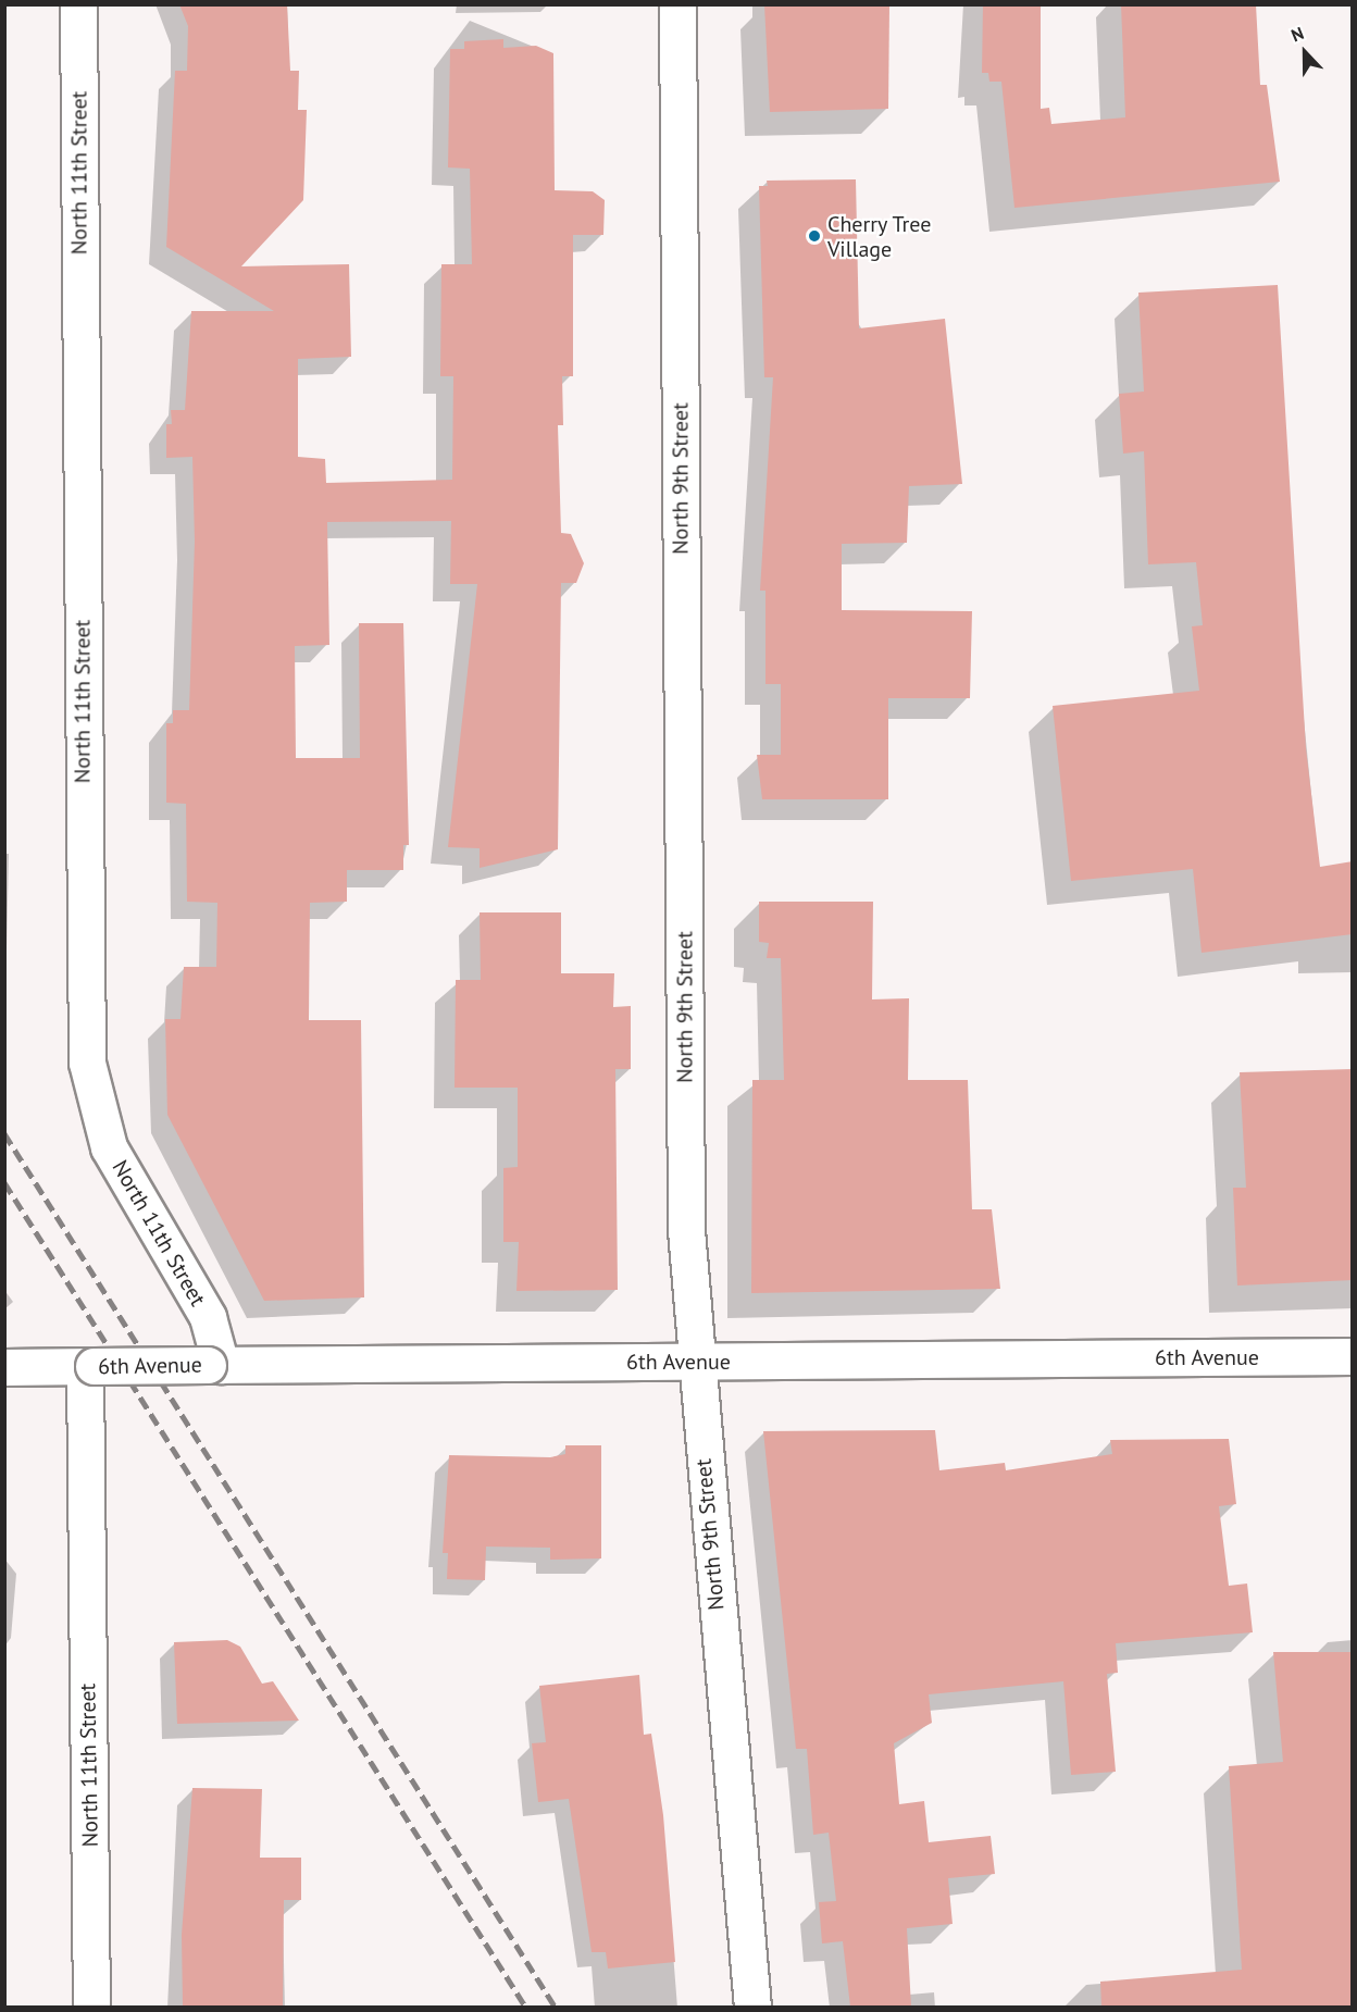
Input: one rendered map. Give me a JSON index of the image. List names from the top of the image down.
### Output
{
  "streets": {
    "street": ["North 11th Street", "North 9th Street", "6th Avenue"]
  },
  "crossings": [
    ["North 11th Street", "6th Avenue"],
    ["North 9th Street", "6th Avenue"]
  ],
  "places": ["Cherry Tree Village"],
  "north": "top"
}
